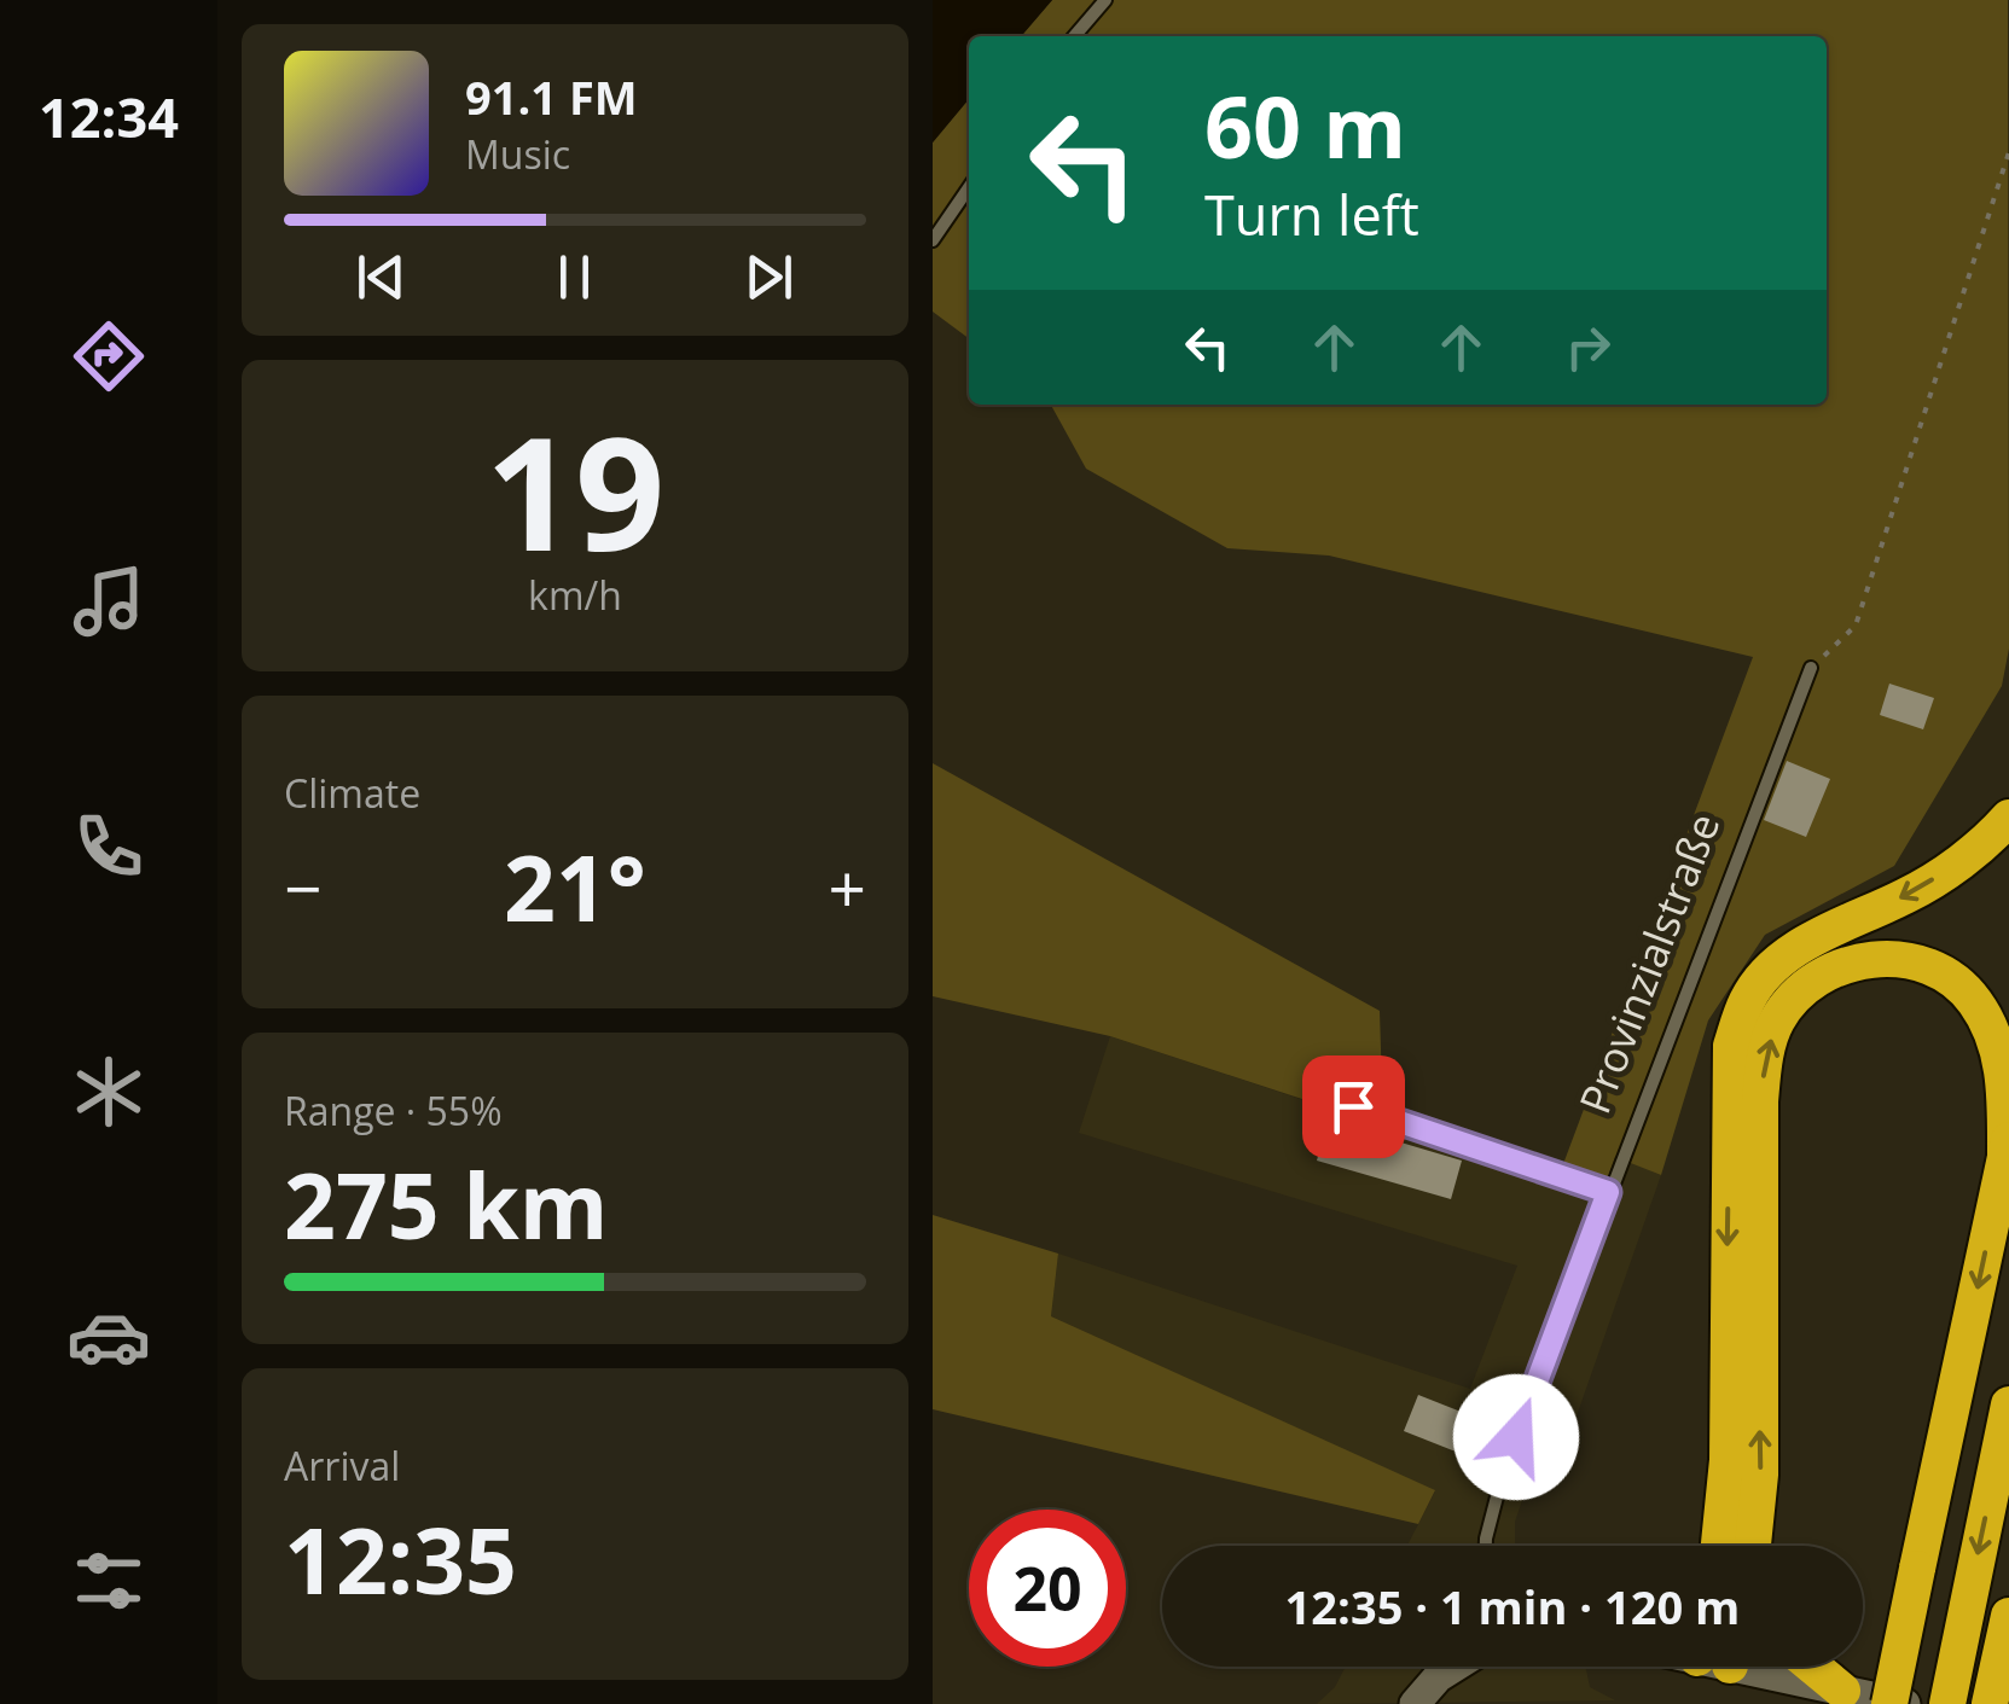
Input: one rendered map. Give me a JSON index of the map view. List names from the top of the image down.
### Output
{
  "streets": {
    "lane": ["Provinzialstraße"]
  },
  "page": {
    "tabs": "12:34",
    "turn": ["60 m", "Turn left"],
    "song": ["91.1 FM", "Music"],
    "tile": [
      ["19", "km/h"],
      "Climate",
      ["Range · 55%", "275 km"],
      ["Arrival", "12:35"]
    ],
    "heat": ["−", "21°", "+"],
    "limit": "20",
    "trip": "12:35 · 1 min · 120 m"
  }
}
